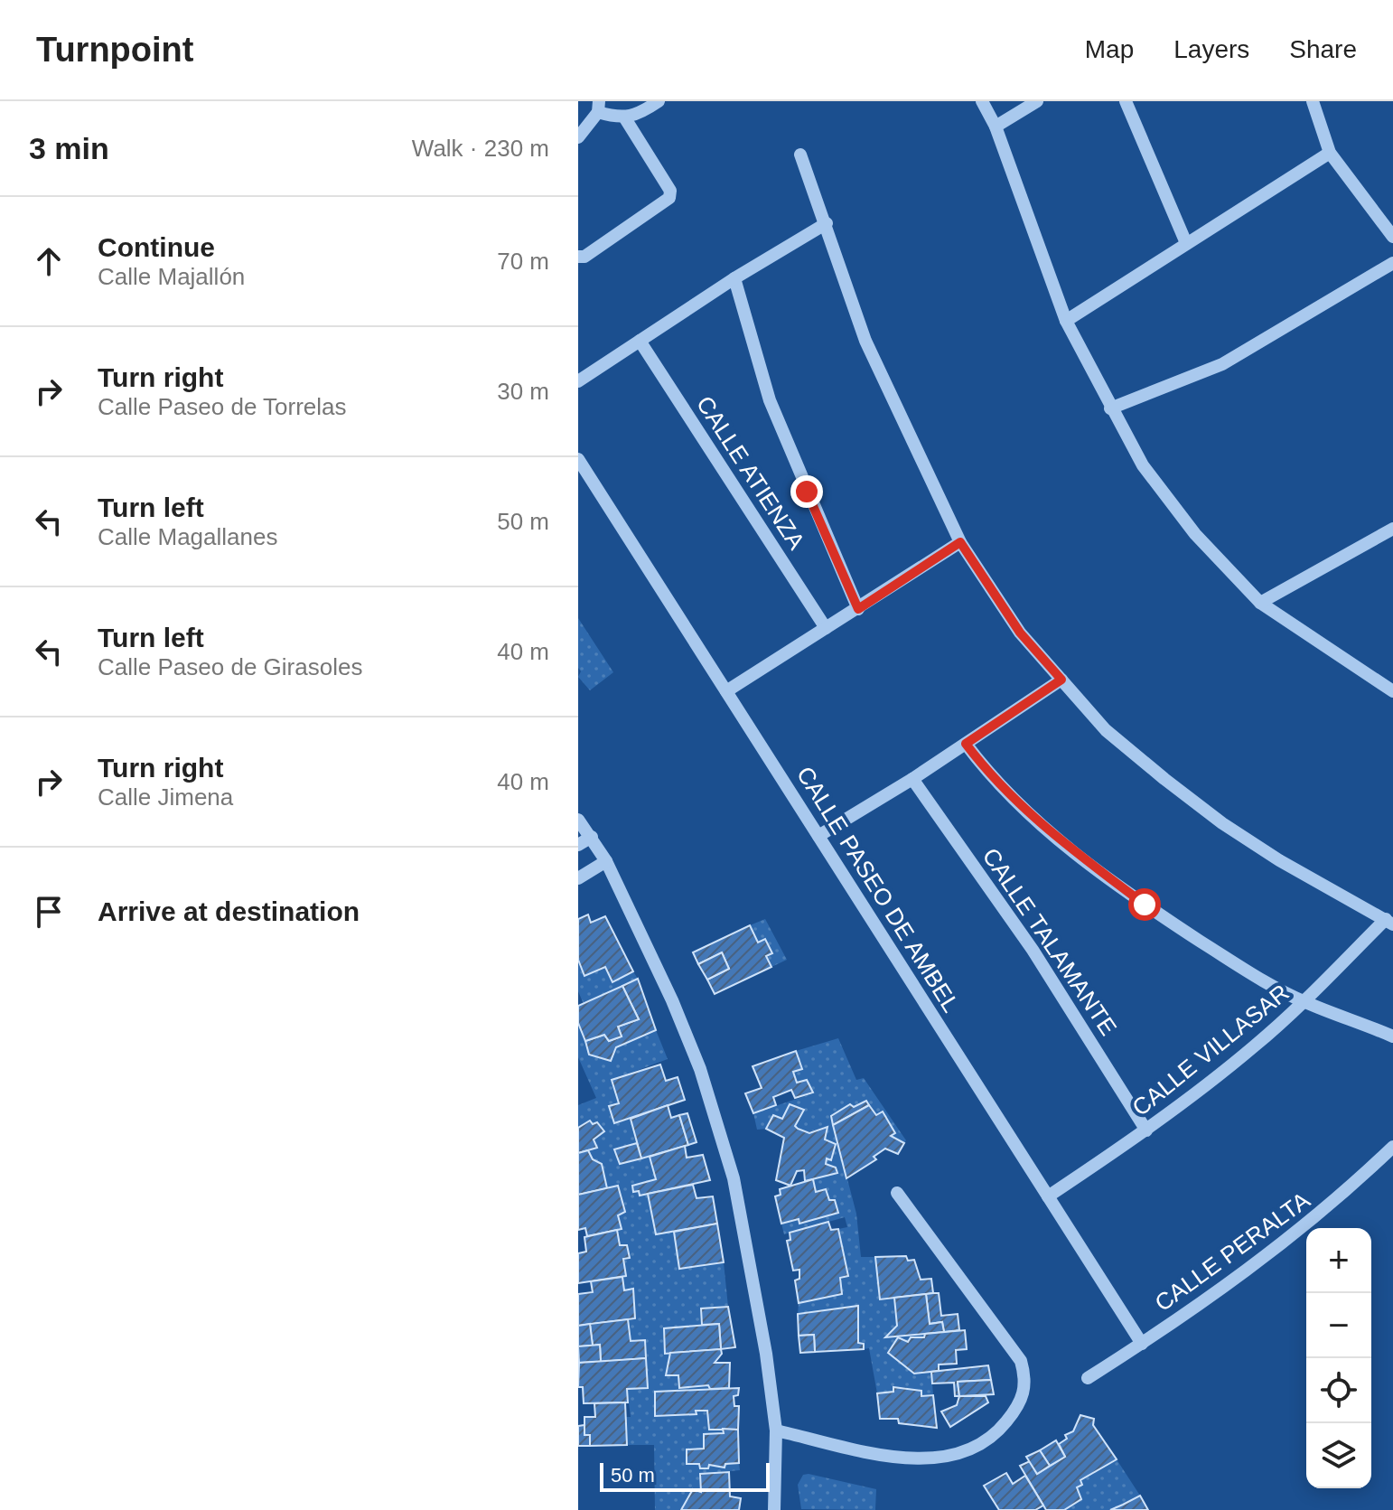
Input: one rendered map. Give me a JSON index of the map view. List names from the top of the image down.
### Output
{
  "streets": {
    "street": [
      "CALLE ATIENZA",
      "CALLE PASEO DE AMBEL",
      "CALLE TALAMANTE",
      "CALLE VILLASAR",
      "CALLE PERALTA"
    ]
  },
  "crossings": [
    ["CALLE PASEO DE AMBEL", "CALLE VILLASAR"],
    ["CALLE PASEO DE AMBEL", "CALLE PERALTA"],
    ["CALLE TALAMANTE", "CALLE VILLASAR"]
  ],
  "scale_bar": "50 m",
  "page": {
    "header": "Turnpoint",
    "nav": ["Map", "Layers", "Share"],
    "heading": ["3 min", "Walk · 230 m"],
    "list": [
      ["Continue", "Calle Majallón", "70 m"],
      ["Turn right", "Calle Paseo de Torrelas", "30 m"],
      ["Turn left", "Calle Magallanes", "50 m"],
      ["Turn left", "Calle Paseo de Girasoles", "40 m"],
      ["Turn right", "Calle Jimena", "40 m"],
      "Arrive at destination"
    ],
    "map_buttons": ["+", "−"],
    "scale": "50 m"
  }
}
